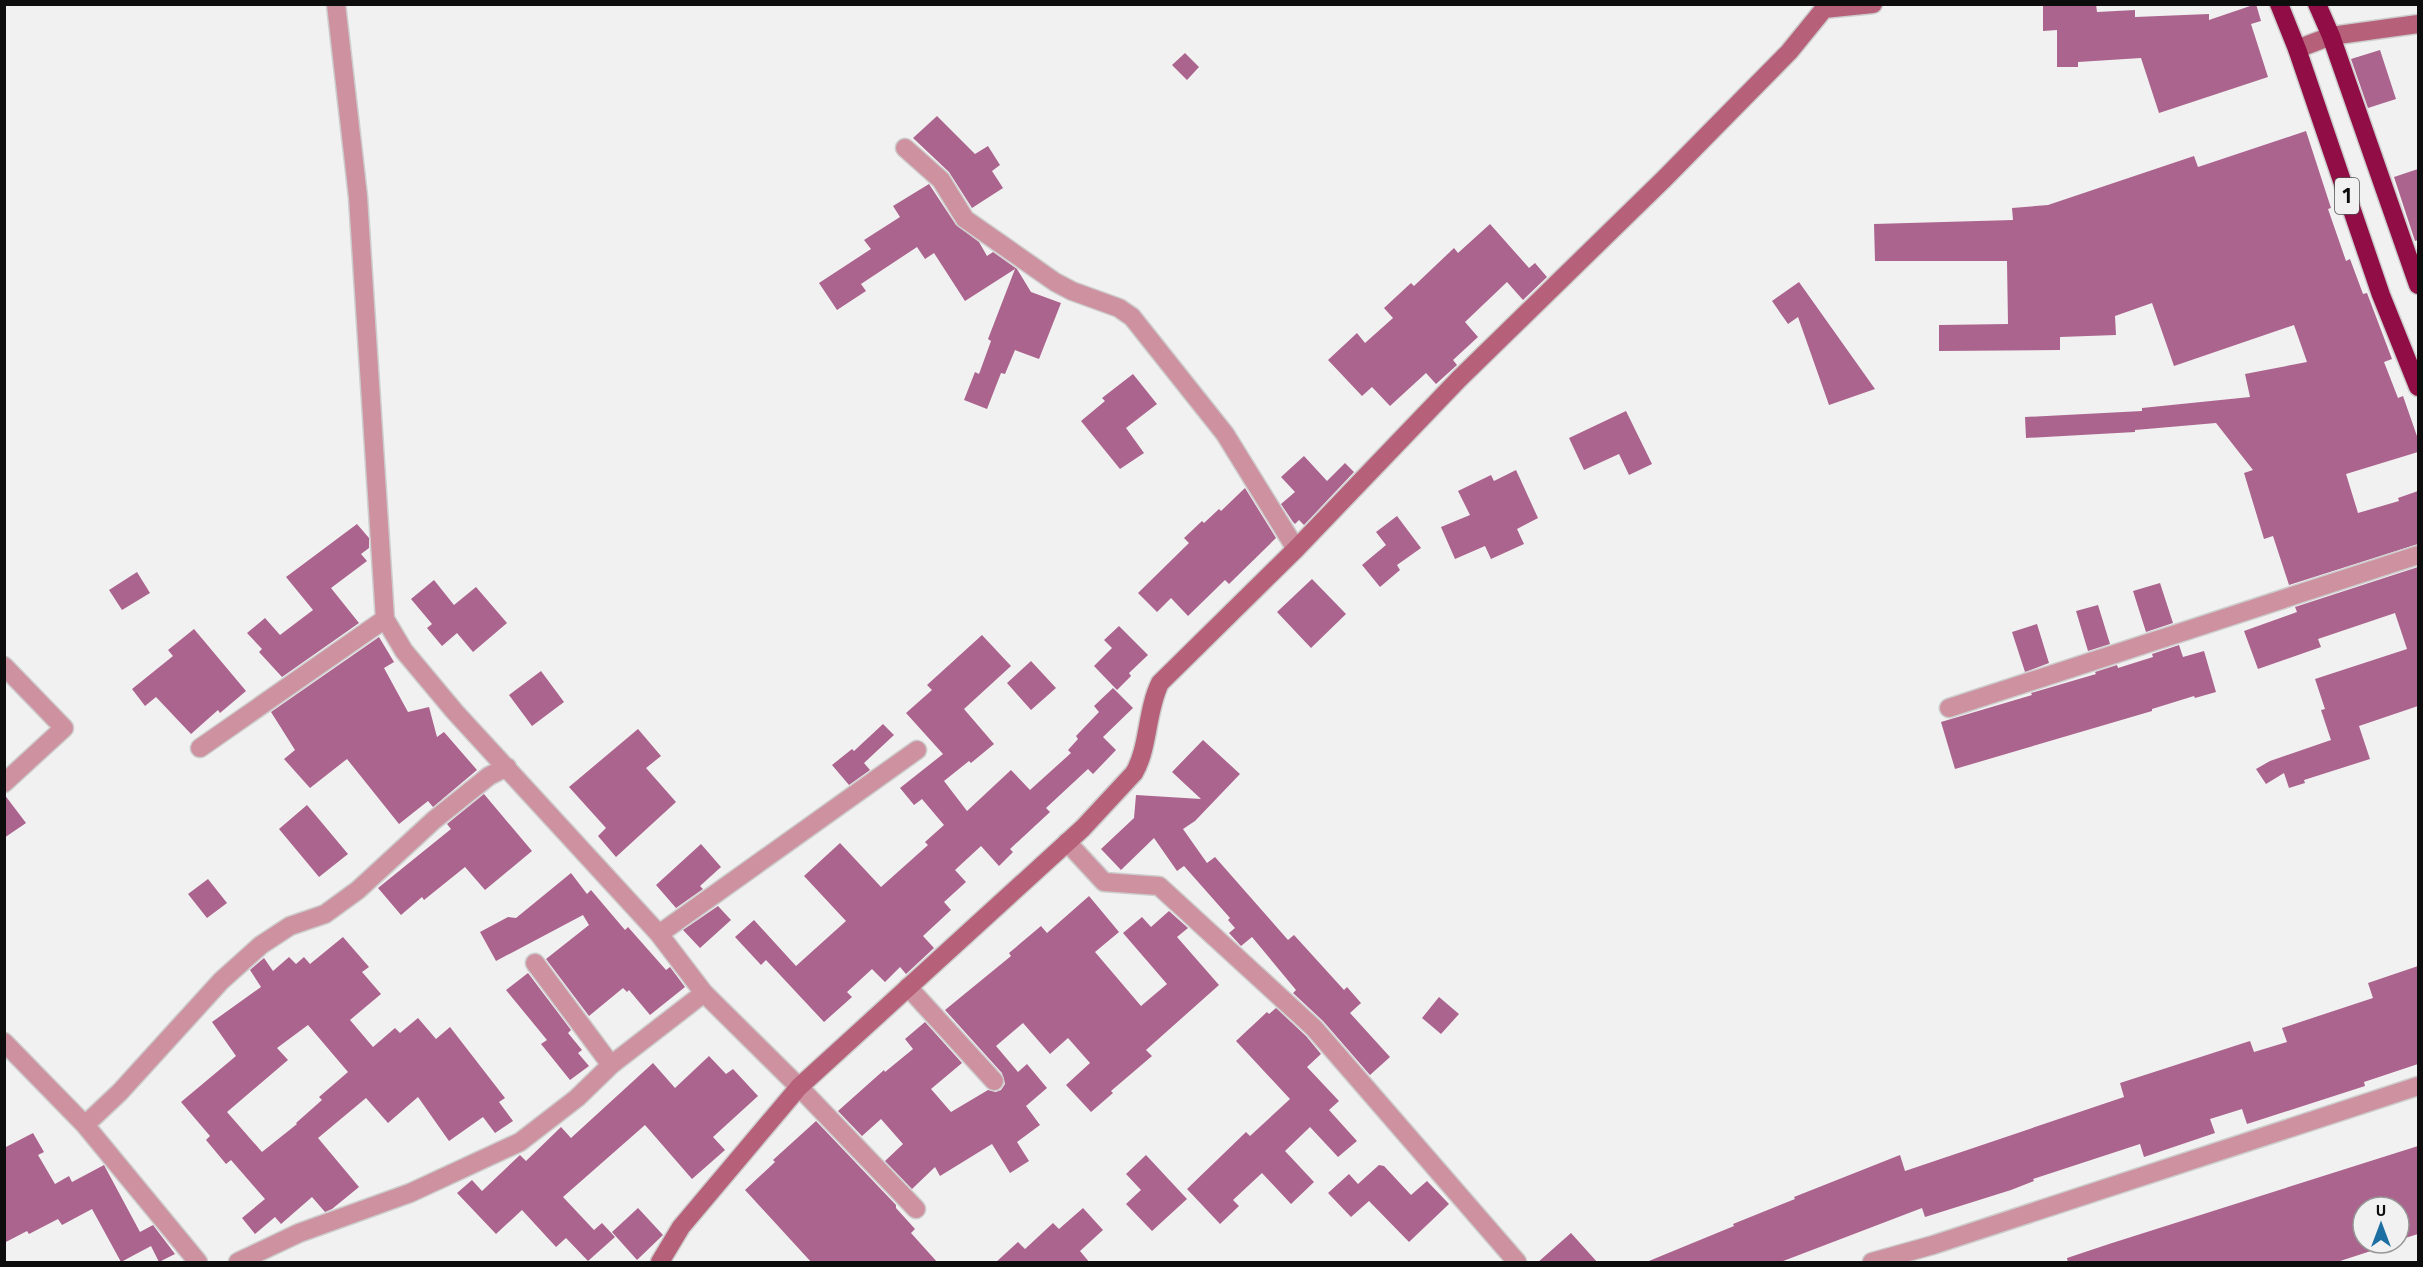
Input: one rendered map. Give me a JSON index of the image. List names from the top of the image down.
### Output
{
  "streets": {
    "highway": ["1"]
  },
  "north": "top"
}
